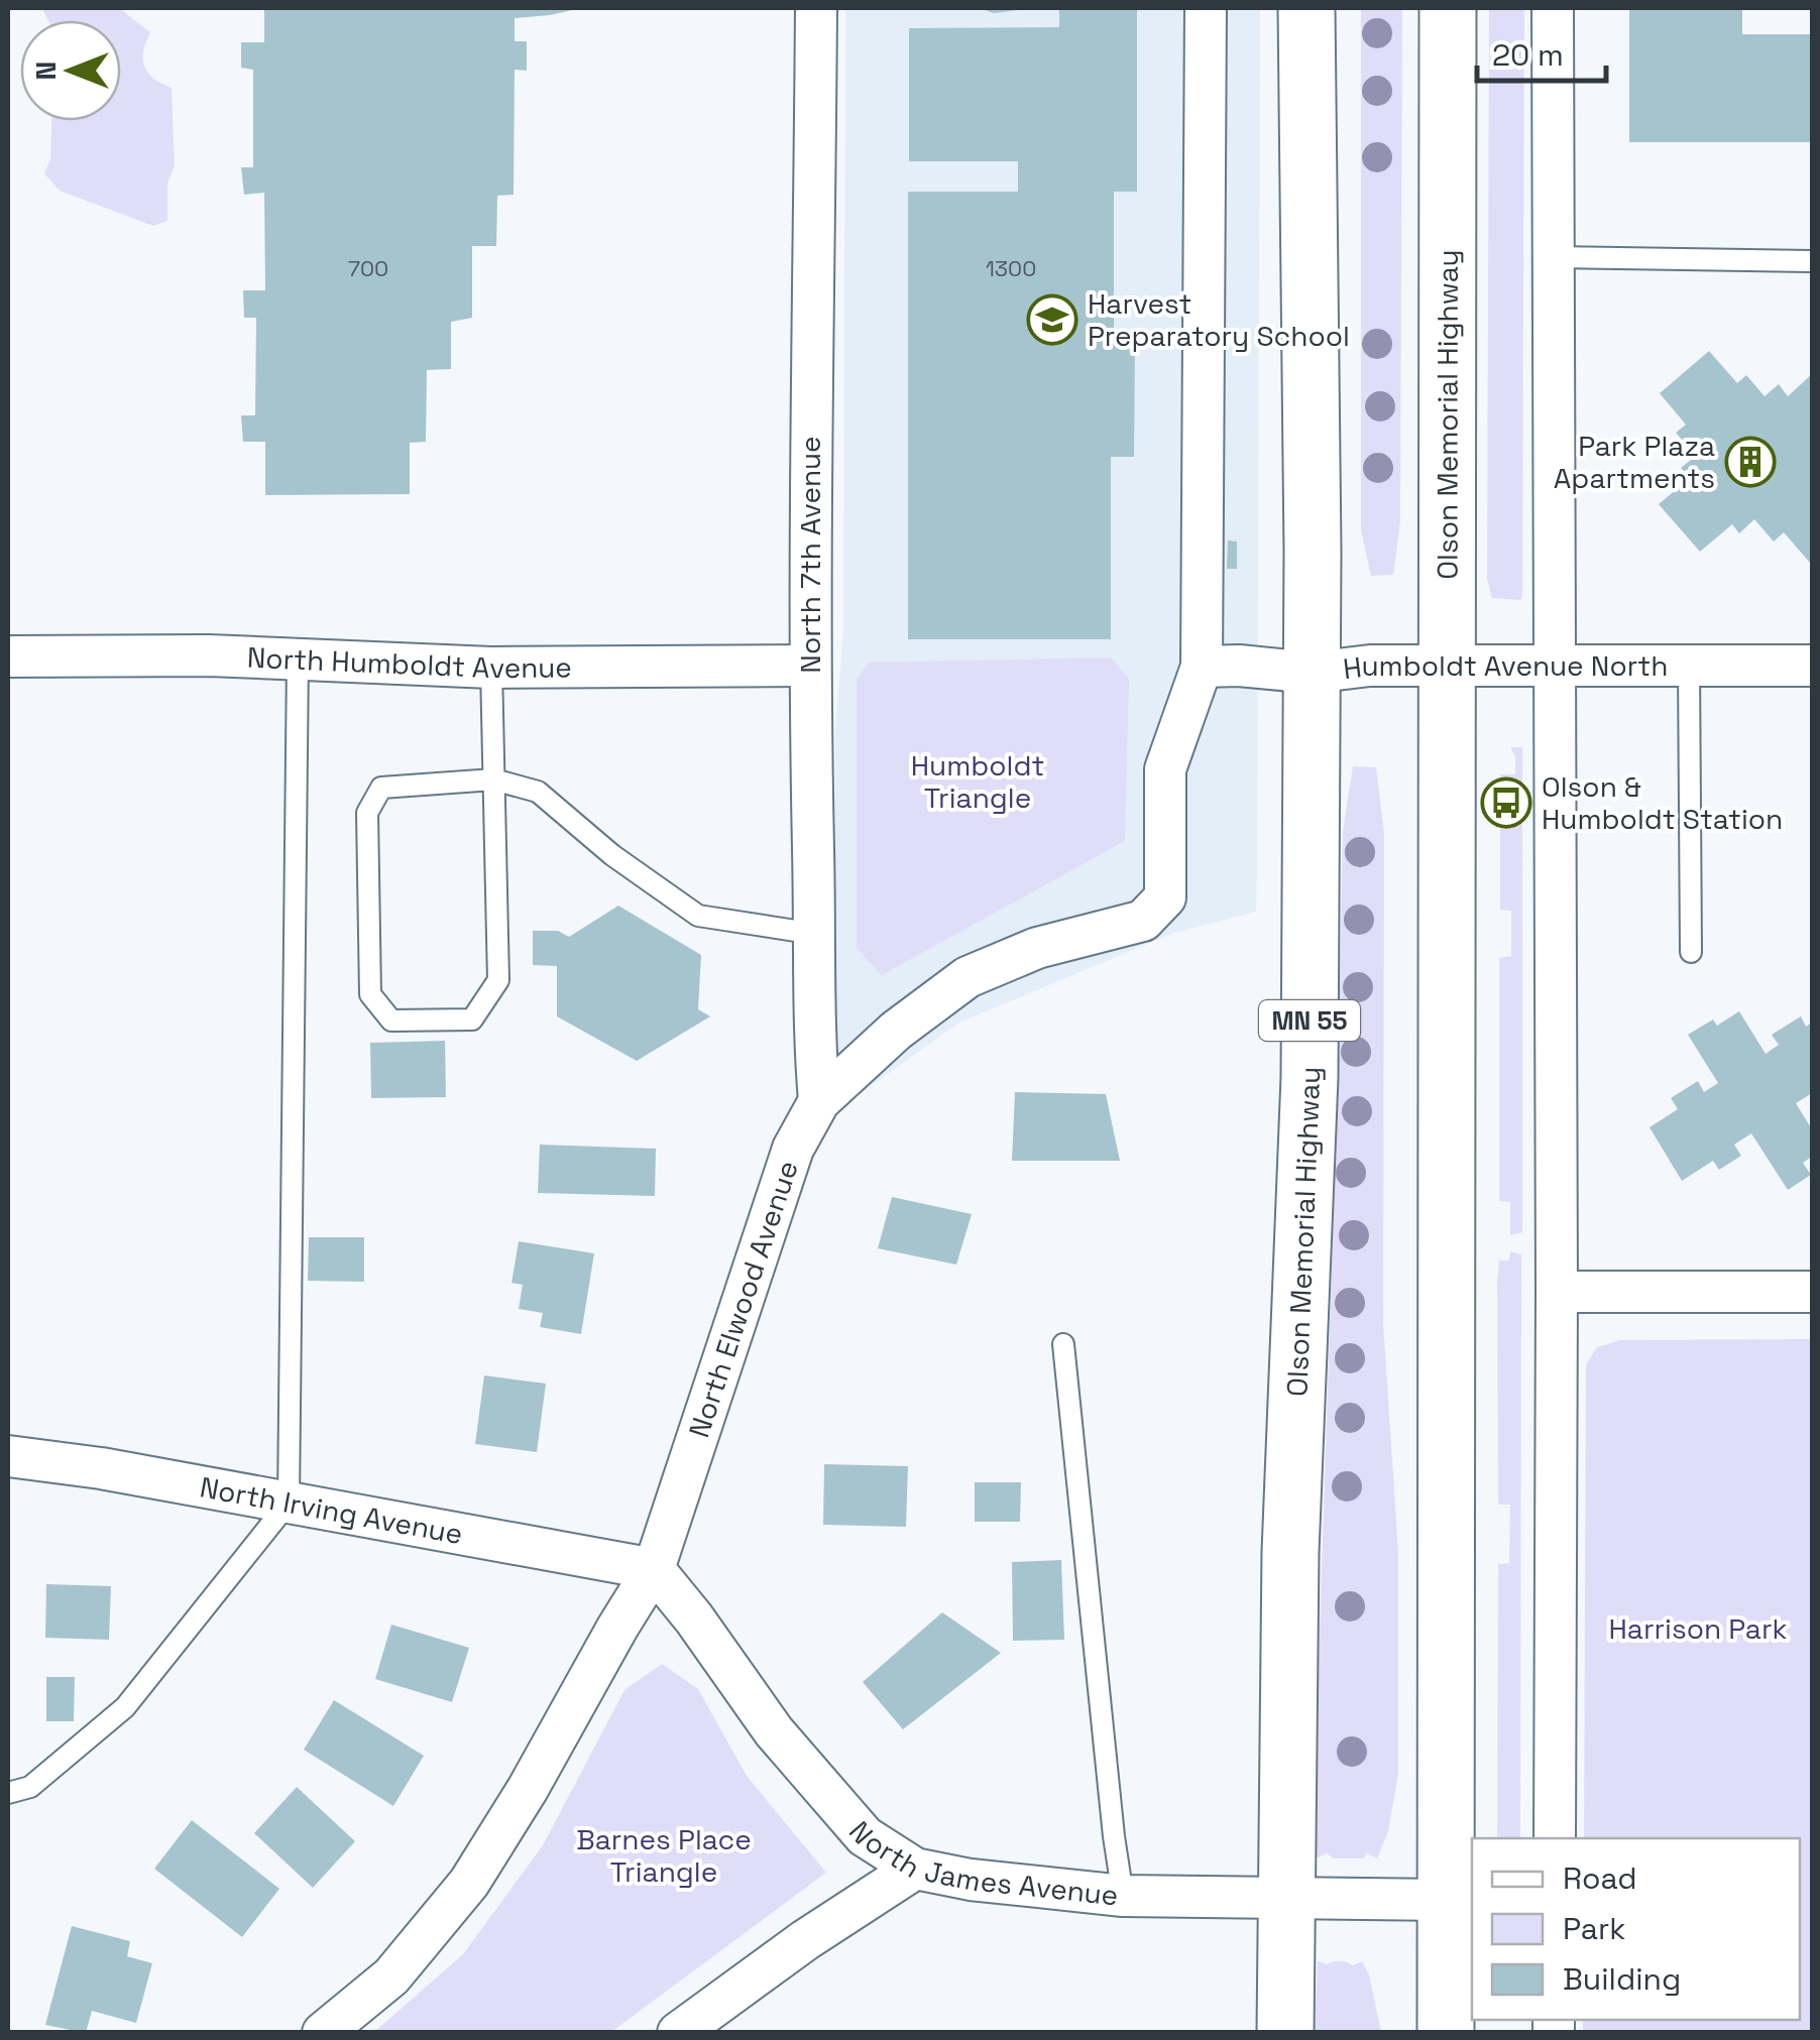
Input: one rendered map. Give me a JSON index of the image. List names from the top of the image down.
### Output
{
  "streets": {
    "main road": ["Olson Memorial Highway", "MN 55"],
    "street": [
      "North 7th Avenue",
      "North Humboldt Avenue",
      "Humboldt Avenue North",
      "North Elwood Avenue",
      "North Irving Avenue",
      "North James Avenue"
    ]
  },
  "crossings": [
    ["Olson Memorial Highway", "Humboldt Avenue North"],
    ["Olson Memorial Highway", "North James Avenue"],
    ["North 7th Avenue", "North Humboldt Avenue"],
    ["North 7th Avenue", "North Elwood Avenue"],
    ["Humboldt Avenue North", "North Elwood Avenue"],
    ["North Elwood Avenue", "North Irving Avenue"],
    ["North Elwood Avenue", "North James Avenue"],
    ["North Irving Avenue", "North James Avenue"]
  ],
  "parks": ["Humboldt Triangle", "Harrison Park", "Barnes Place Triangle"],
  "places": {
    "school or university": ["Harvest Preparatory School"],
    "building": ["Park Plaza Apartments"],
    "bus stop": ["Olson & Humboldt Station"]
  },
  "house_numbers": ["700", "1300"],
  "legend": ["Road", "Park", "Building"],
  "scale_bar": "20 m",
  "north": "left"
}
